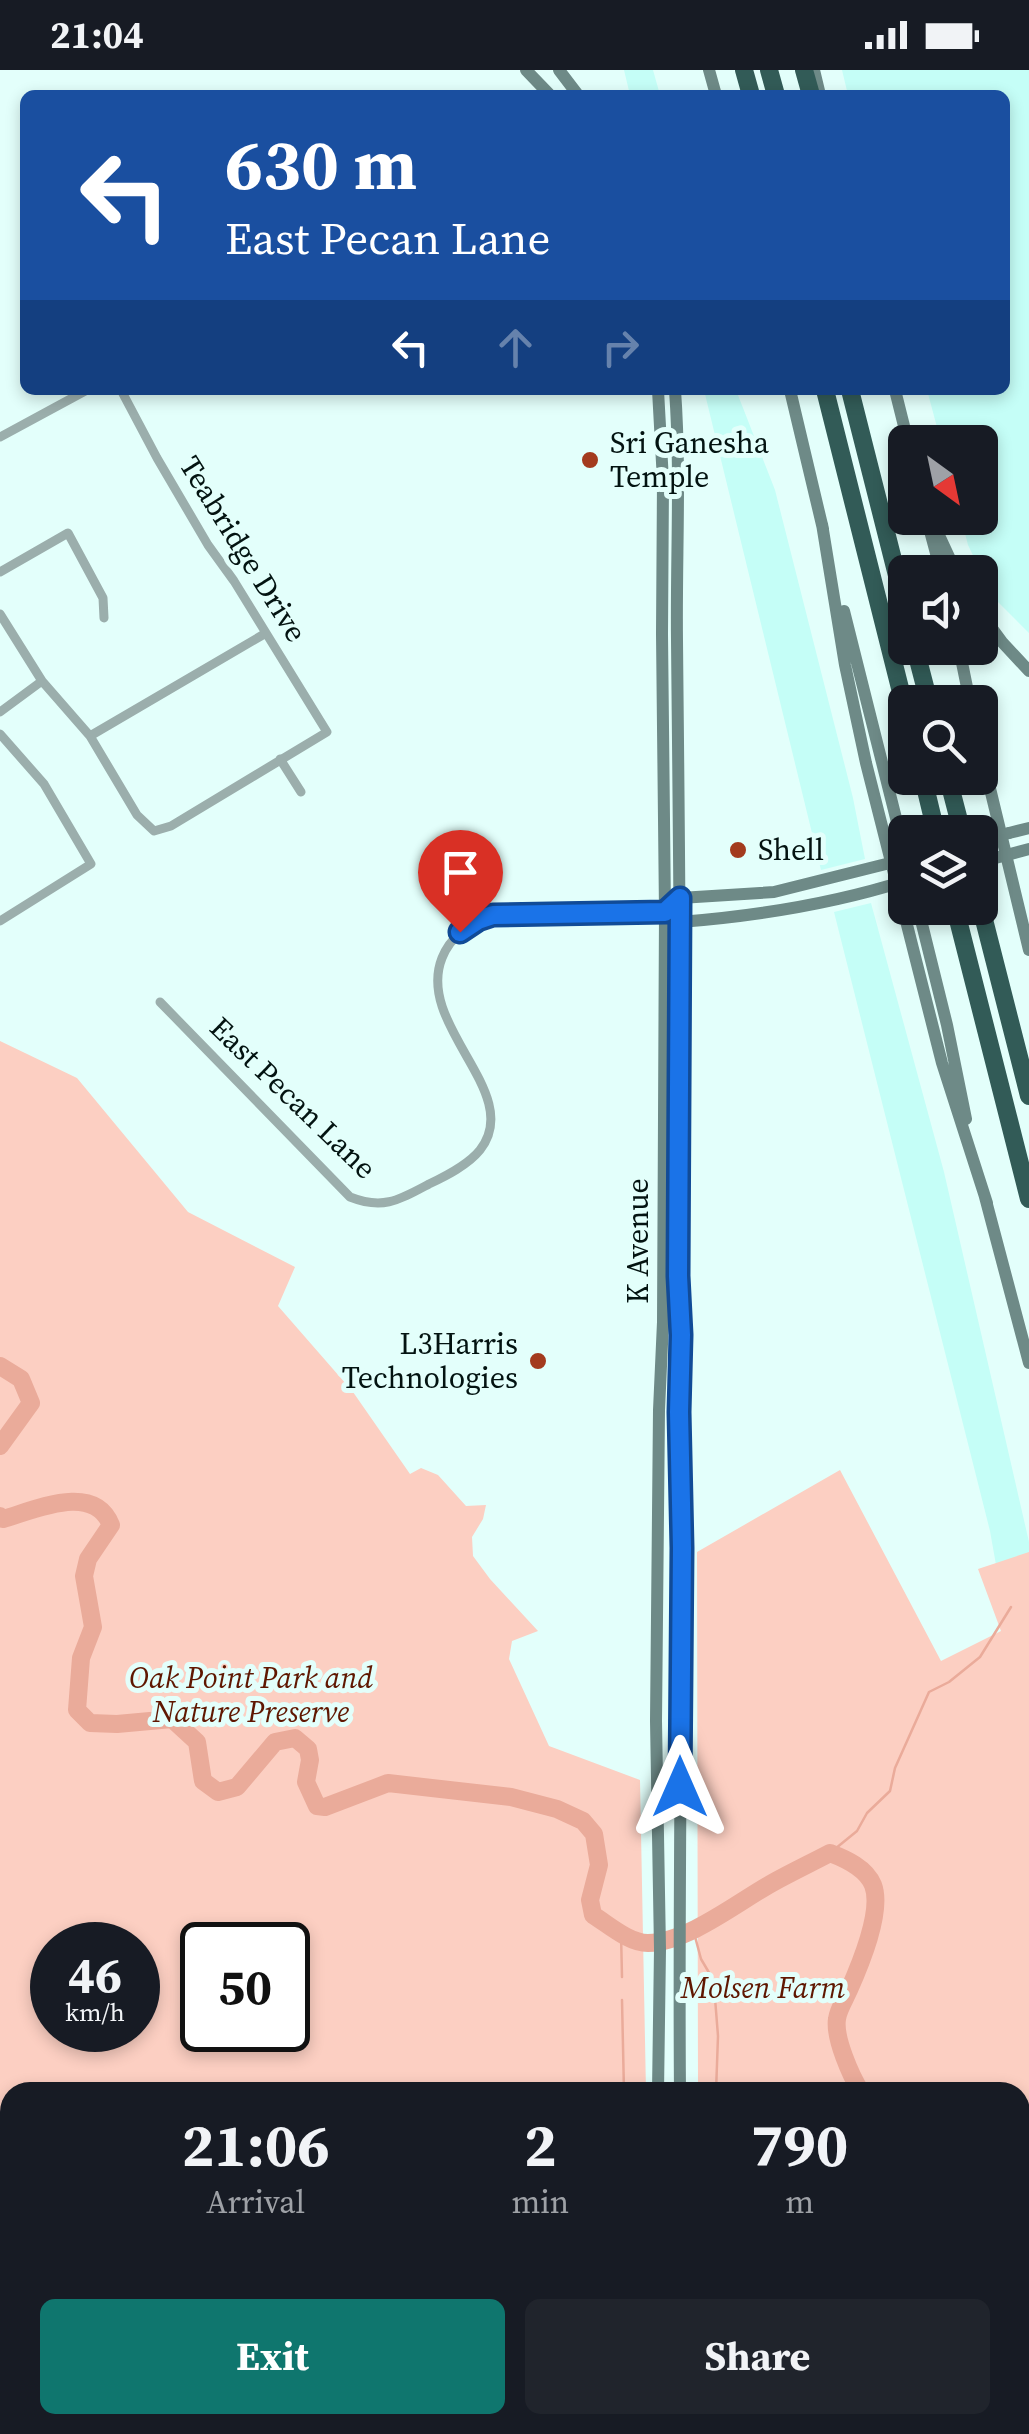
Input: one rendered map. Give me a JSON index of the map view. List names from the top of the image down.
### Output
{
  "streets": {
    "main road": ["K Avenue"],
    "street": ["Teabridge Drive", "East Pecan Lane"]
  },
  "crossings": [
    ["East Pecan Lane", "K Avenue"]
  ],
  "parks": ["Oak Point Park and Nature Preserve", "Molsen Farm"],
  "places": ["Sri Ganesha Temple", "Shell", "L3Harris Technologies"],
  "north": "bottom right",
  "page": {
    "status": "21:04",
    "turn": ["630 m", "East Pecan Lane"],
    "speed": "46 km/h",
    "limit": "50",
    "eta": [
      "21:06",
      "Arrival",
      "2",
      "min",
      "790",
      "m"
    ],
    "buttons": ["Exit", "Share"]
  }
}
